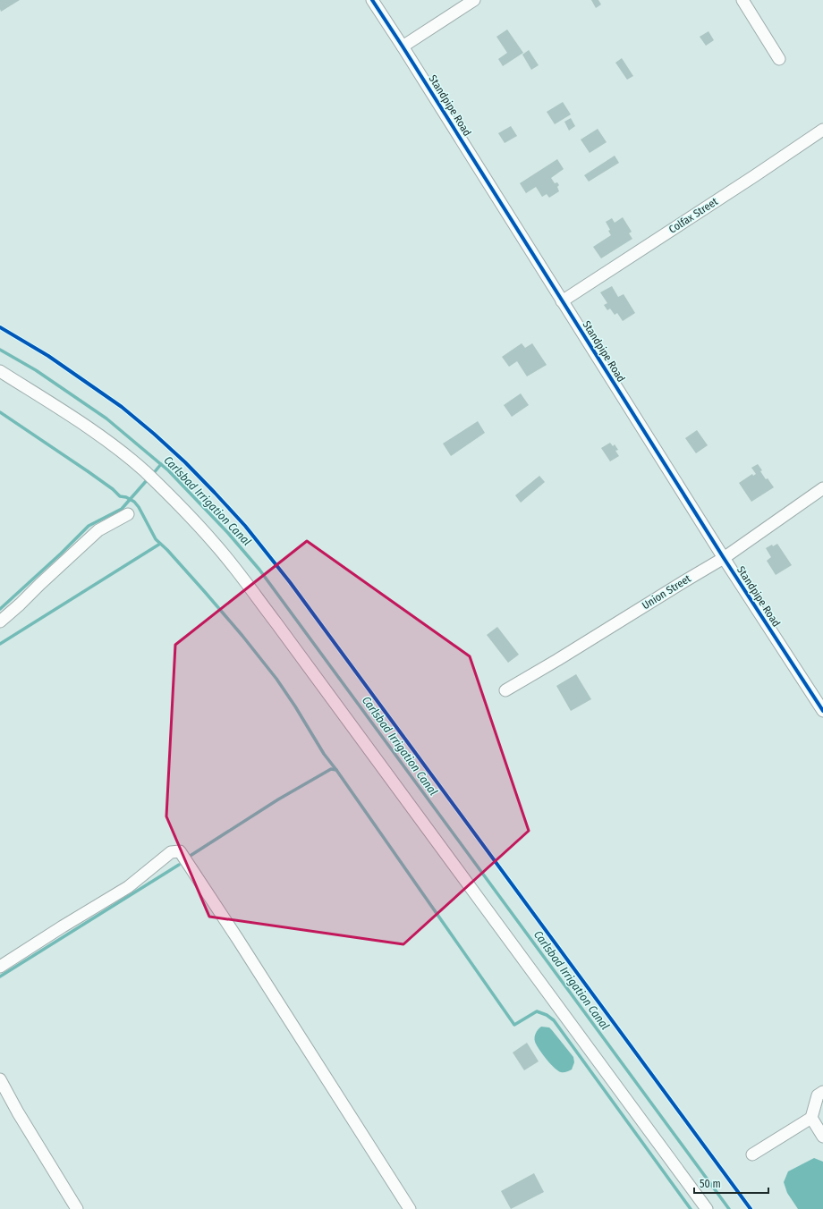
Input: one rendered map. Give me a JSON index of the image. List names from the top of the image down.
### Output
{
  "streets": {
    "street": ["Standpipe Road", "Colfax Street", "Union Street"]
  },
  "crossings": [
    ["Standpipe Road", "Colfax Street"],
    ["Standpipe Road", "Union Street"]
  ],
  "water": ["Carlsbad Irrigation Canal"],
  "scale_bar": "50 m"
}
